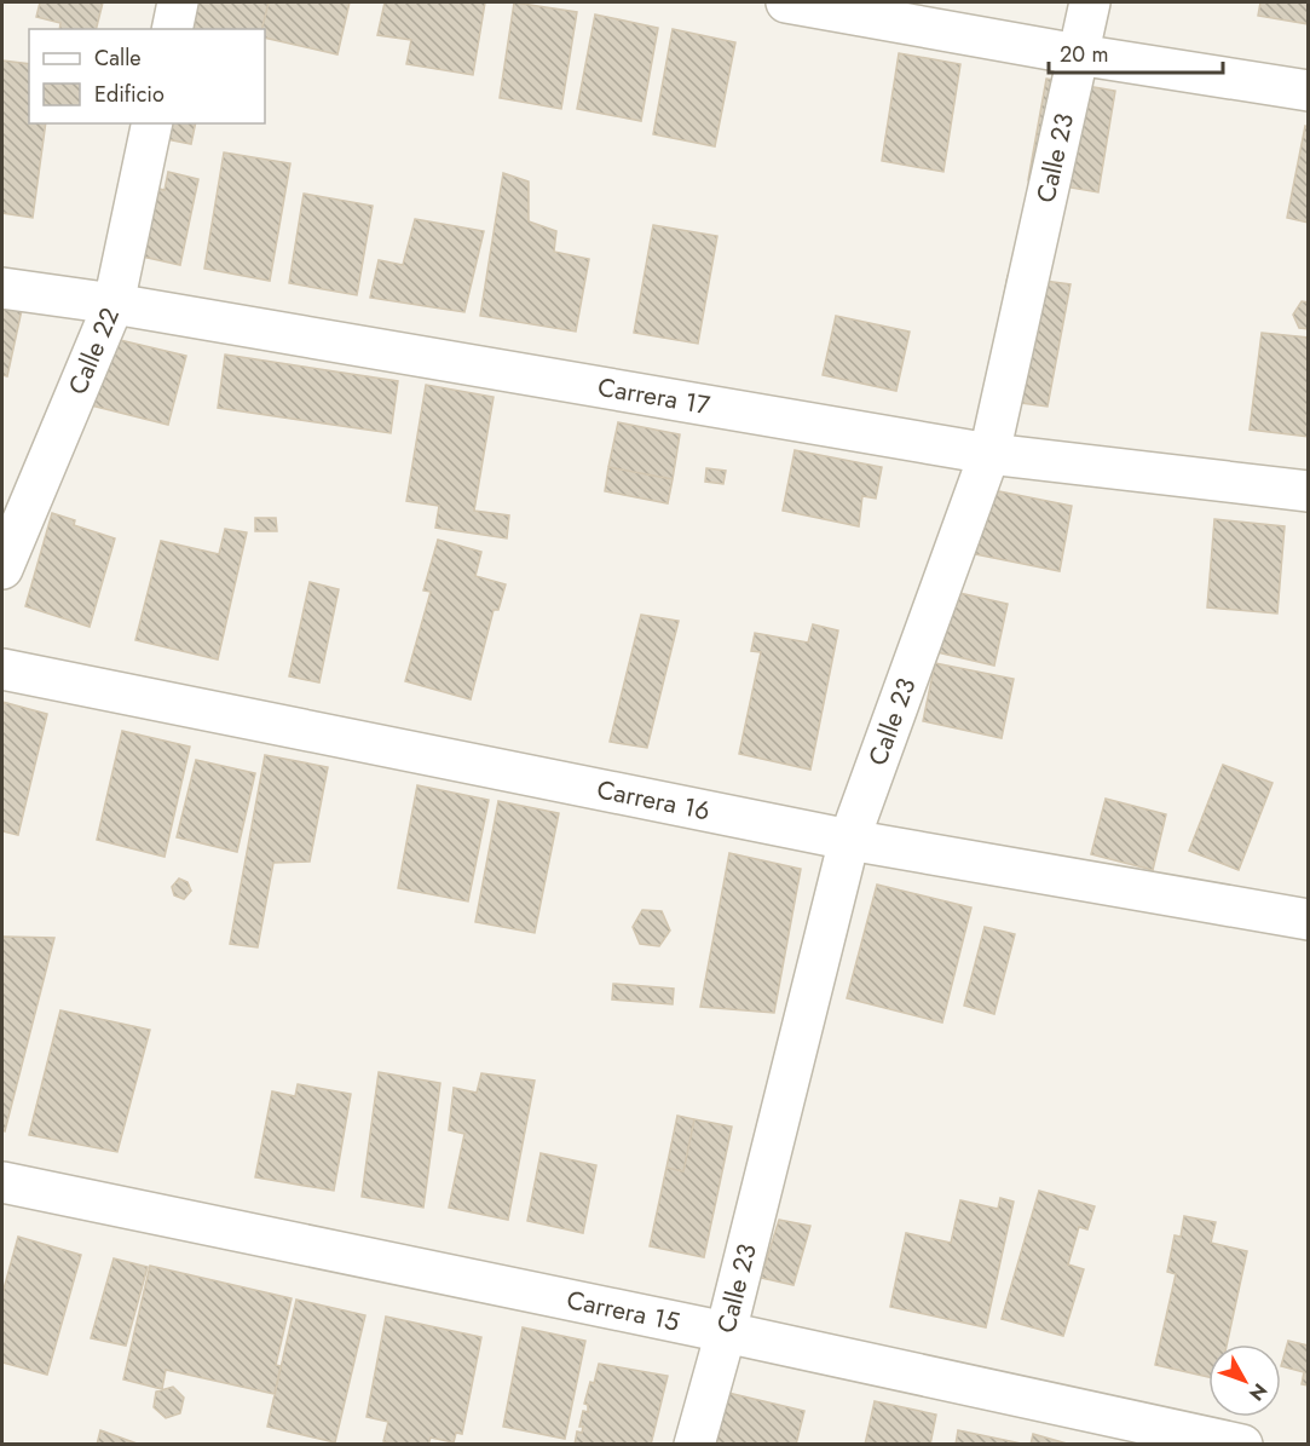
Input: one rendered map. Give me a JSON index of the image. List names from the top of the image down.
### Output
{
  "streets": {
    "street": [
      "Calle 23",
      "Calle 22",
      "Carrera 17",
      "Carrera 16",
      "Carrera 15"
    ]
  },
  "crossings": [
    ["Calle 23", "Carrera 17"],
    ["Calle 23", "Carrera 16"],
    ["Calle 23", "Carrera 15"],
    ["Calle 22", "Carrera 17"]
  ],
  "legend": ["Calle", "Edificio"],
  "scale_bar": "20 m",
  "north": "bottom right"
}
